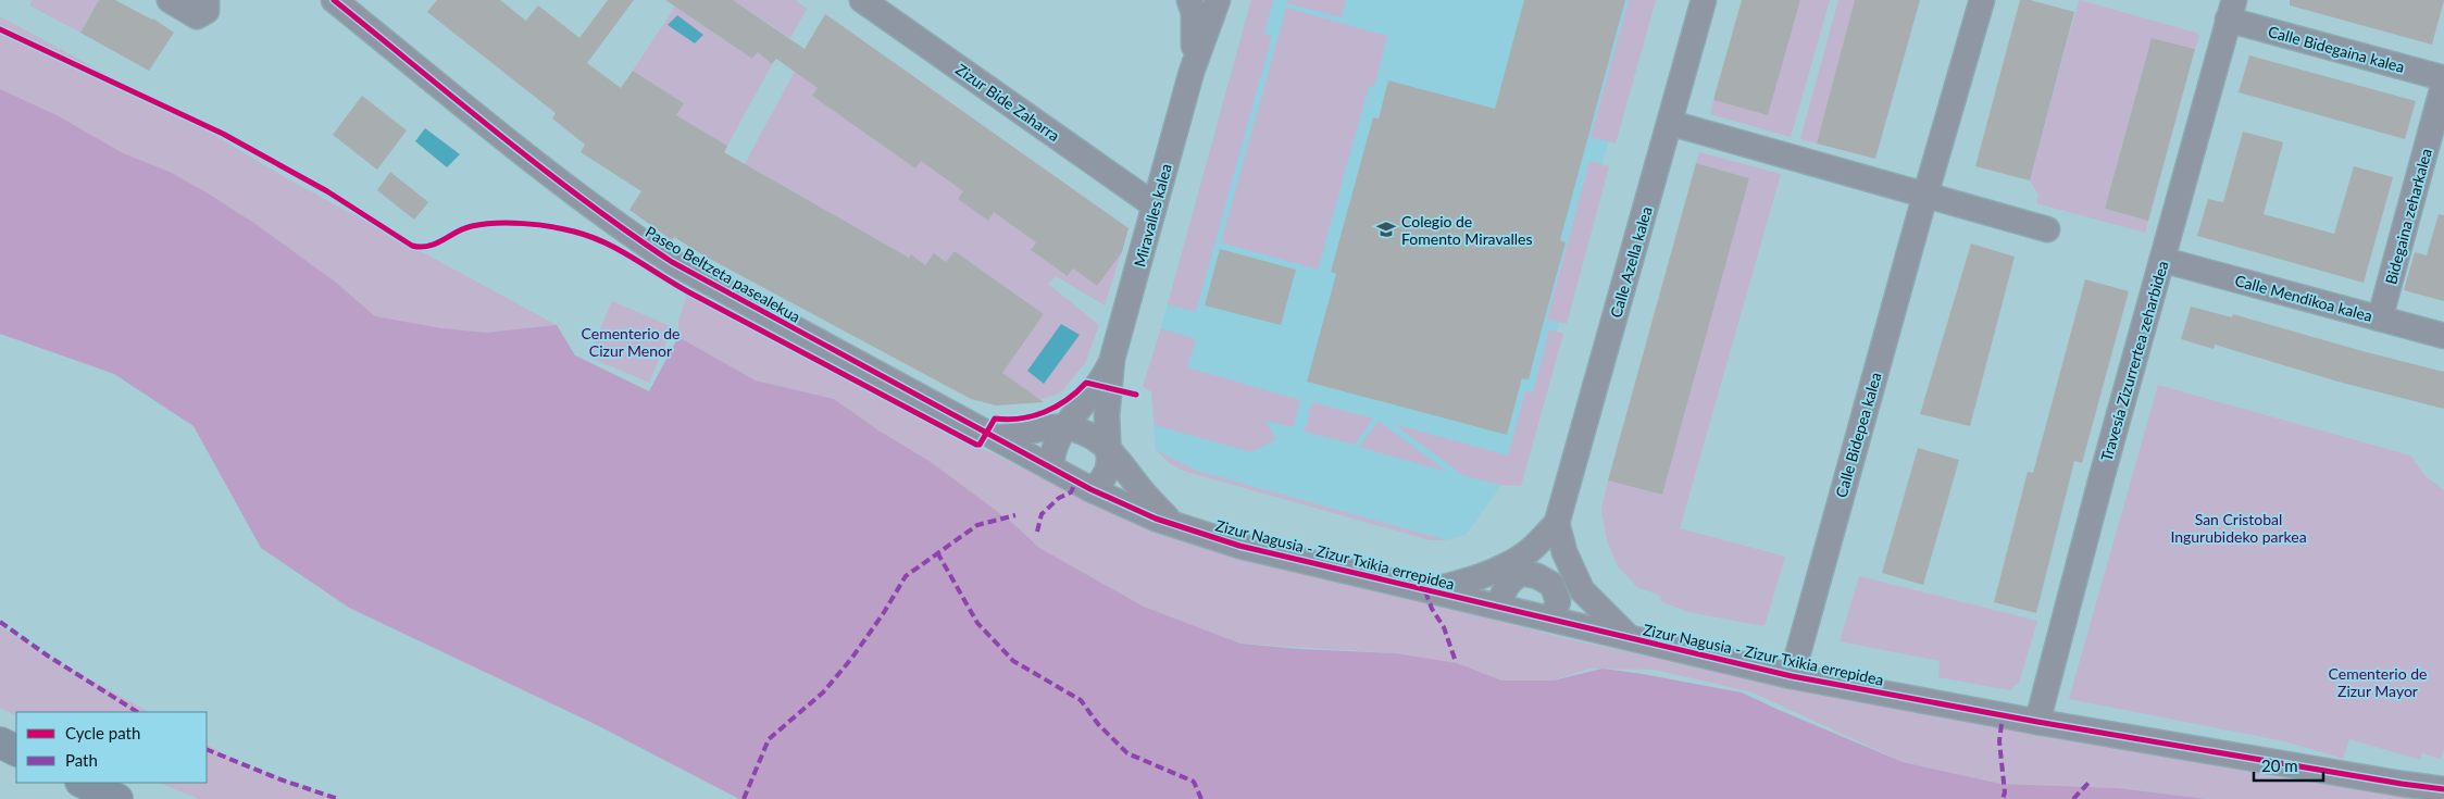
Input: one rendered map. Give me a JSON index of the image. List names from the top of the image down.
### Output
{
  "streets": {
    "street": [
      "Calle Bidegaina kalea",
      "Zizur Bide Zaharra",
      "Miravalles kalea",
      "Bidegaina zeharkalea",
      "Calle Azella kalea",
      "Paseo Beltzeta pasealekua",
      "Calle Mendikoa kalea",
      "Travesía Zizurrertea zeharbidea",
      "Calle Bidepea kalea",
      "Zizur Nagusia - Zizur Txikia errepidea"
    ]
  },
  "crossings": [
    ["Calle Bidegaina kalea", "Travesía Zizurrertea zeharbidea"],
    ["Zizur Bide Zaharra", "Miravalles kalea"],
    ["Miravalles kalea", "Paseo Beltzeta pasealekua"],
    ["Miravalles kalea", "Zizur Nagusia - Zizur Txikia errepidea"],
    ["Bidegaina zeharkalea", "Calle Mendikoa kalea"],
    ["Paseo Beltzeta pasealekua", "Zizur Nagusia - Zizur Txikia errepidea"],
    ["Calle Mendikoa kalea", "Travesía Zizurrertea zeharbidea"],
    ["Travesía Zizurrertea zeharbidea", "Zizur Nagusia - Zizur Txikia errepidea"],
    ["Calle Bidepea kalea", "Zizur Nagusia - Zizur Txikia errepidea"]
  ],
  "parks": ["Cementerio de Cizur Menor", "San Cristobal Ingurubideko parkea", "Cementerio de Zizur Mayor"],
  "places": {
    "school or university": ["Colegio de Fomento Miravalles"]
  },
  "legend": ["Cycle path", "Path"],
  "scale_bar": "20 m"
}
